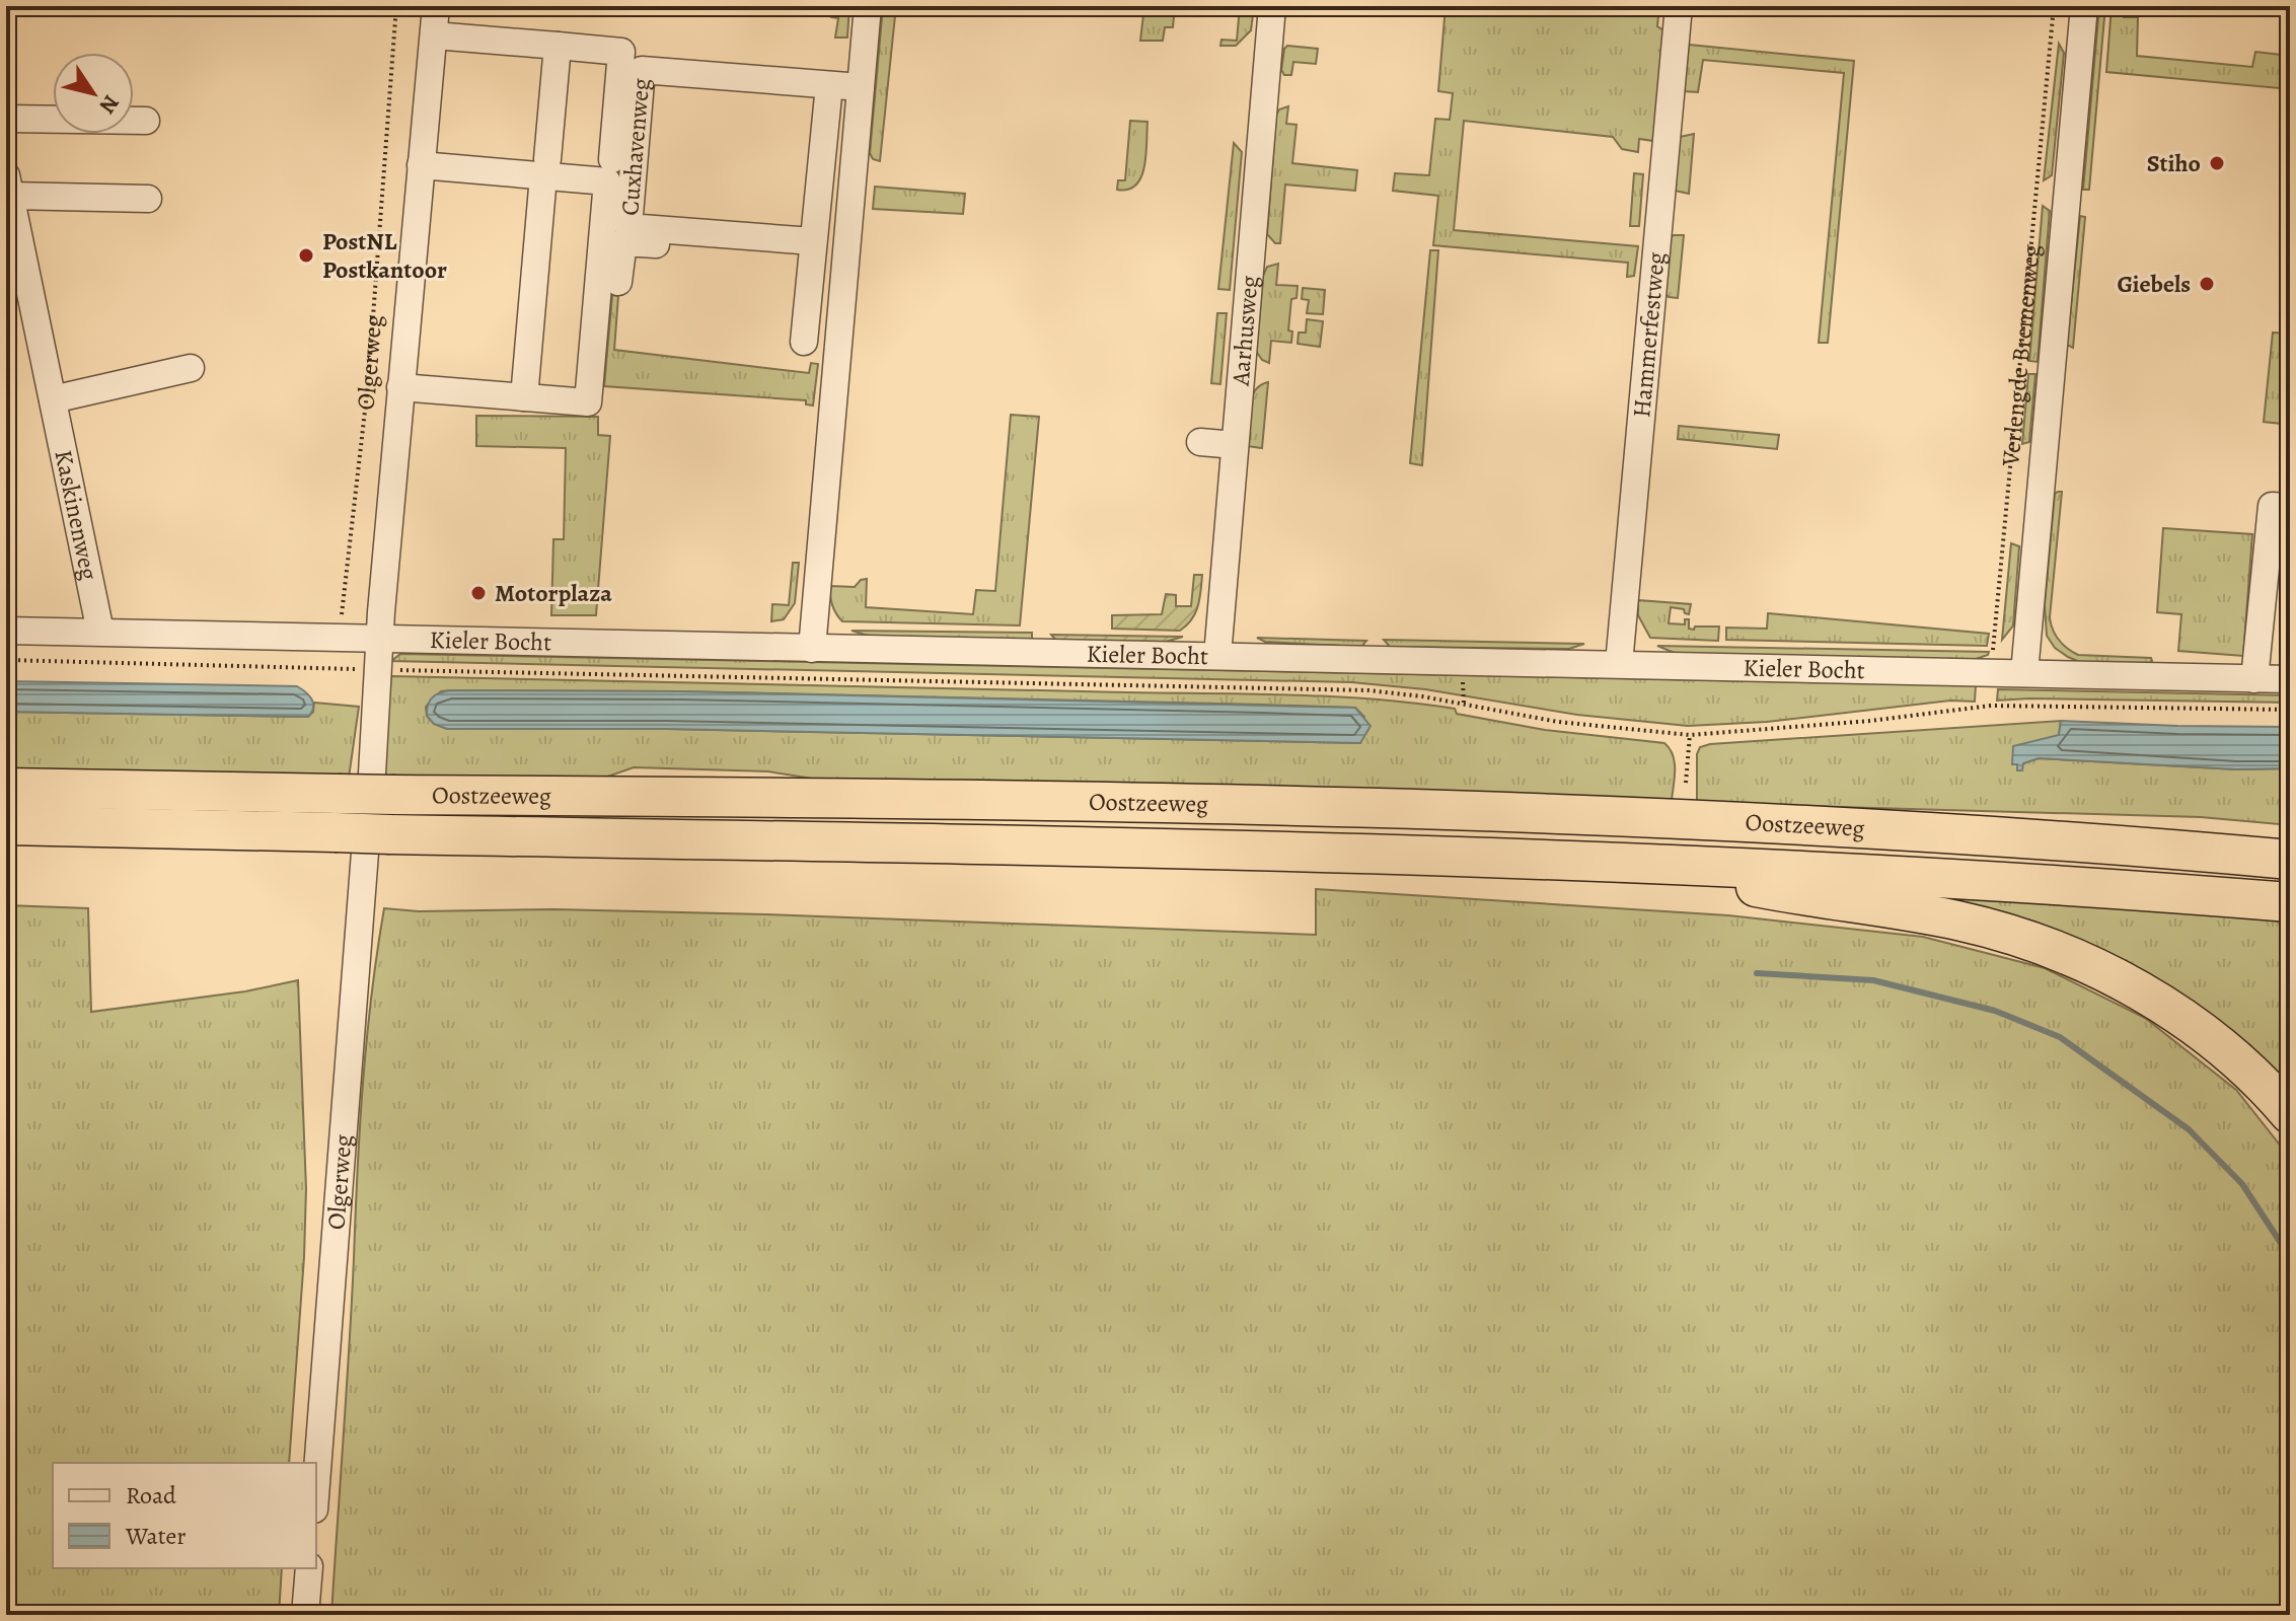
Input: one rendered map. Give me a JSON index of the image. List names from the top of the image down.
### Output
{
  "streets": {
    "highway": ["Oostzeeweg"],
    "street": [
      "Cuxhavenweg",
      "Aarhusweg",
      "Hammerfestweg",
      "Verlengde Bremenweg",
      "Olgerweg",
      "Kaskinenweg",
      "Kieler Bocht"
    ]
  },
  "crossings": [
    ["Aarhusweg", "Kieler Bocht"],
    ["Hammerfestweg", "Kieler Bocht"],
    ["Verlengde Bremenweg", "Kieler Bocht"],
    ["Olgerweg", "Kieler Bocht"],
    ["Olgerweg", "Oostzeeweg"],
    ["Kaskinenweg", "Kieler Bocht"]
  ],
  "places": [
    "Stiho",
    "PostNL Postkantoor",
    "Giebels",
    "Motorplaza"
  ],
  "legend": ["Road", "Water"],
  "north": "bottom right"
}
